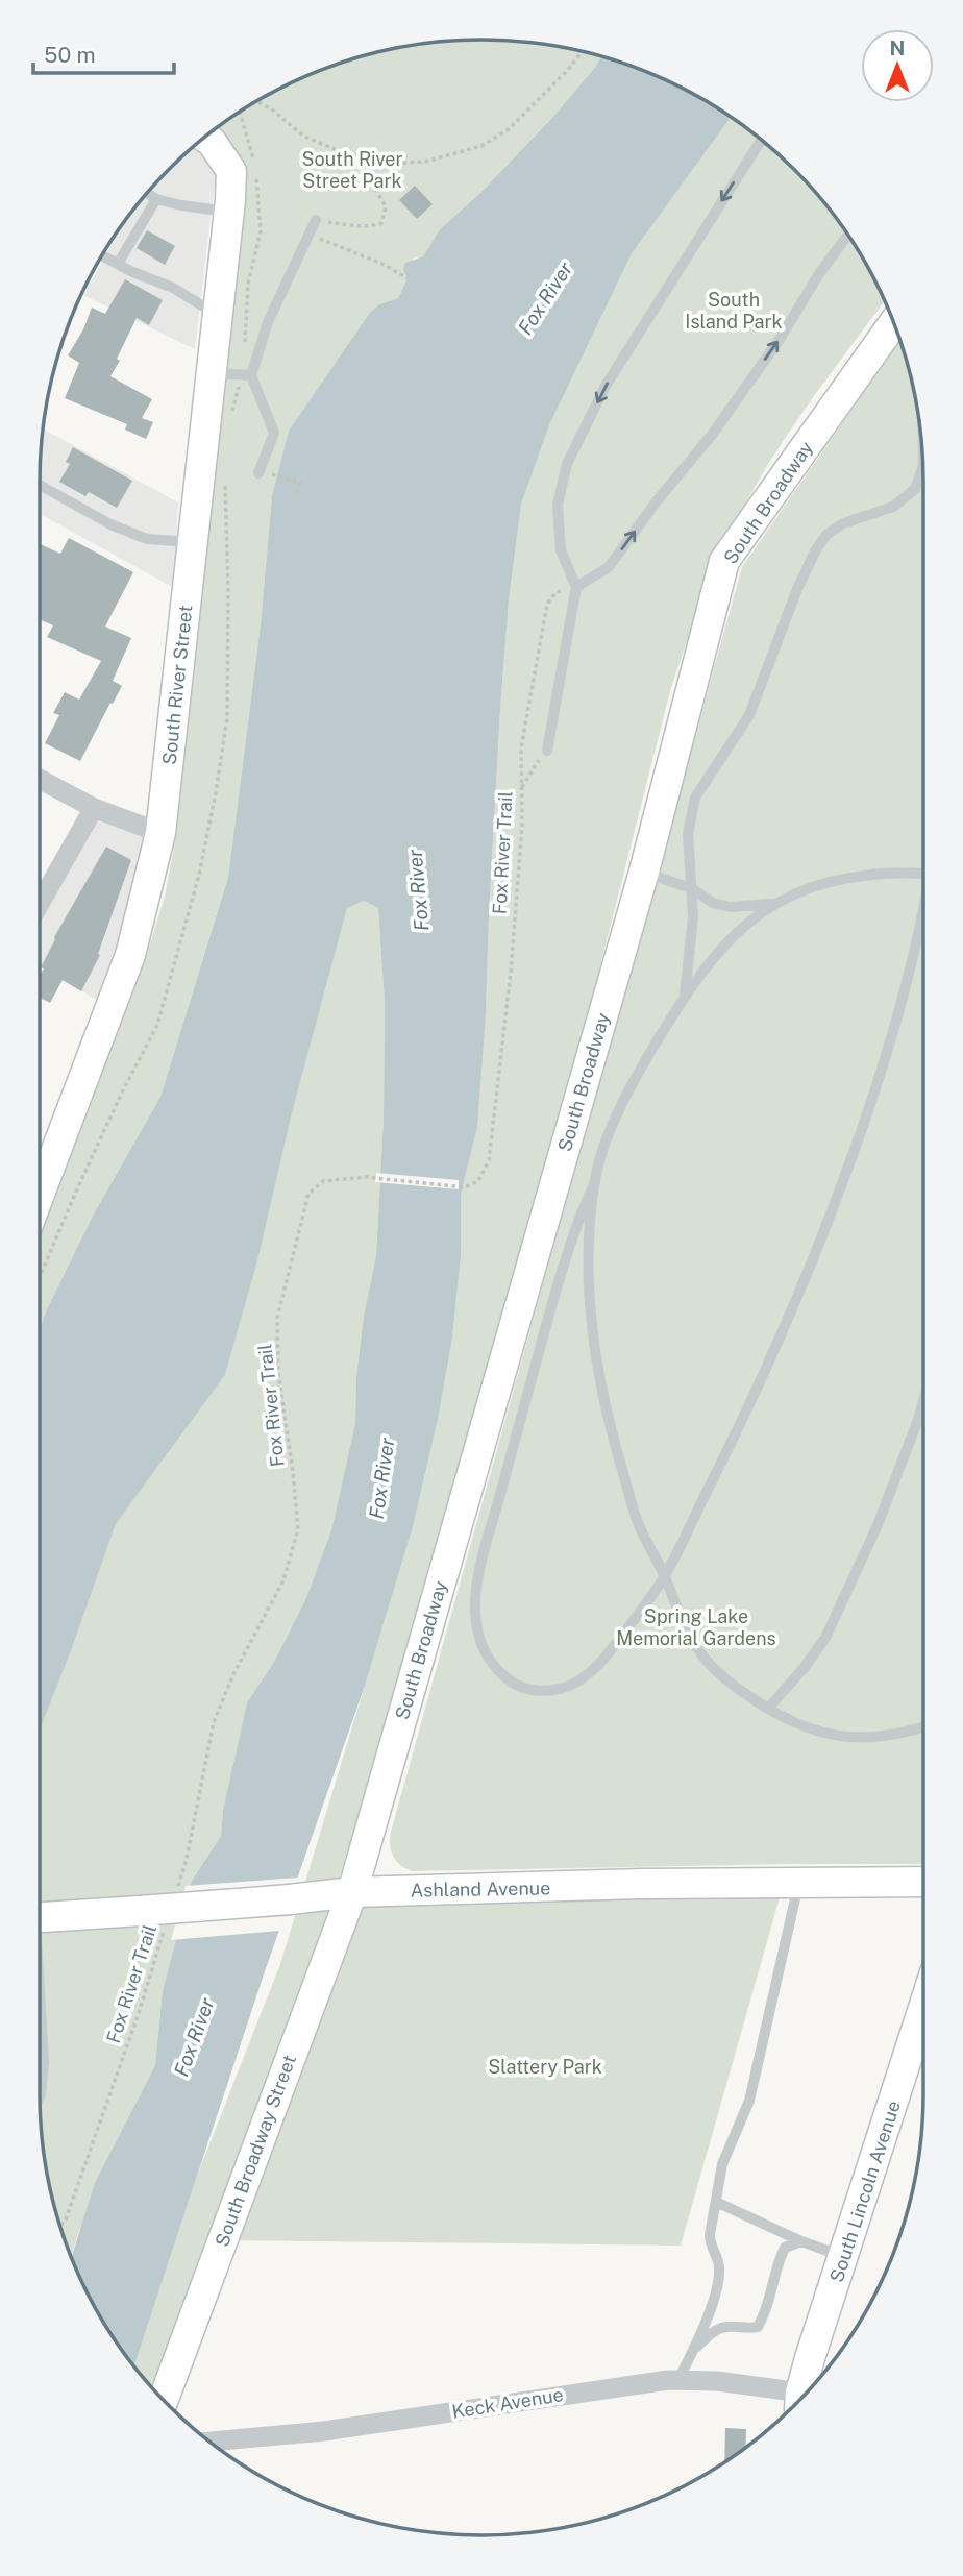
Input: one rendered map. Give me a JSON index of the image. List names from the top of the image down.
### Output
{
  "streets": {
    "street": [
      "South Broadway",
      "South River Street",
      "Ashland Avenue",
      "South Broadway Street",
      "South Lincoln Avenue",
      "Keck Avenue"
    ],
    "path": ["Fox River Trail"]
  },
  "crossings": [
    ["South Broadway", "Ashland Avenue"],
    ["South Broadway", "South Broadway Street"],
    ["Ashland Avenue", "South Broadway Street"]
  ],
  "water": ["Fox River"],
  "parks": [
    "South River Street Park",
    "South Island Park",
    "Spring Lake Memorial Gardens",
    "Slattery Park"
  ],
  "scale_bar": "50 m",
  "north": "top"
}
